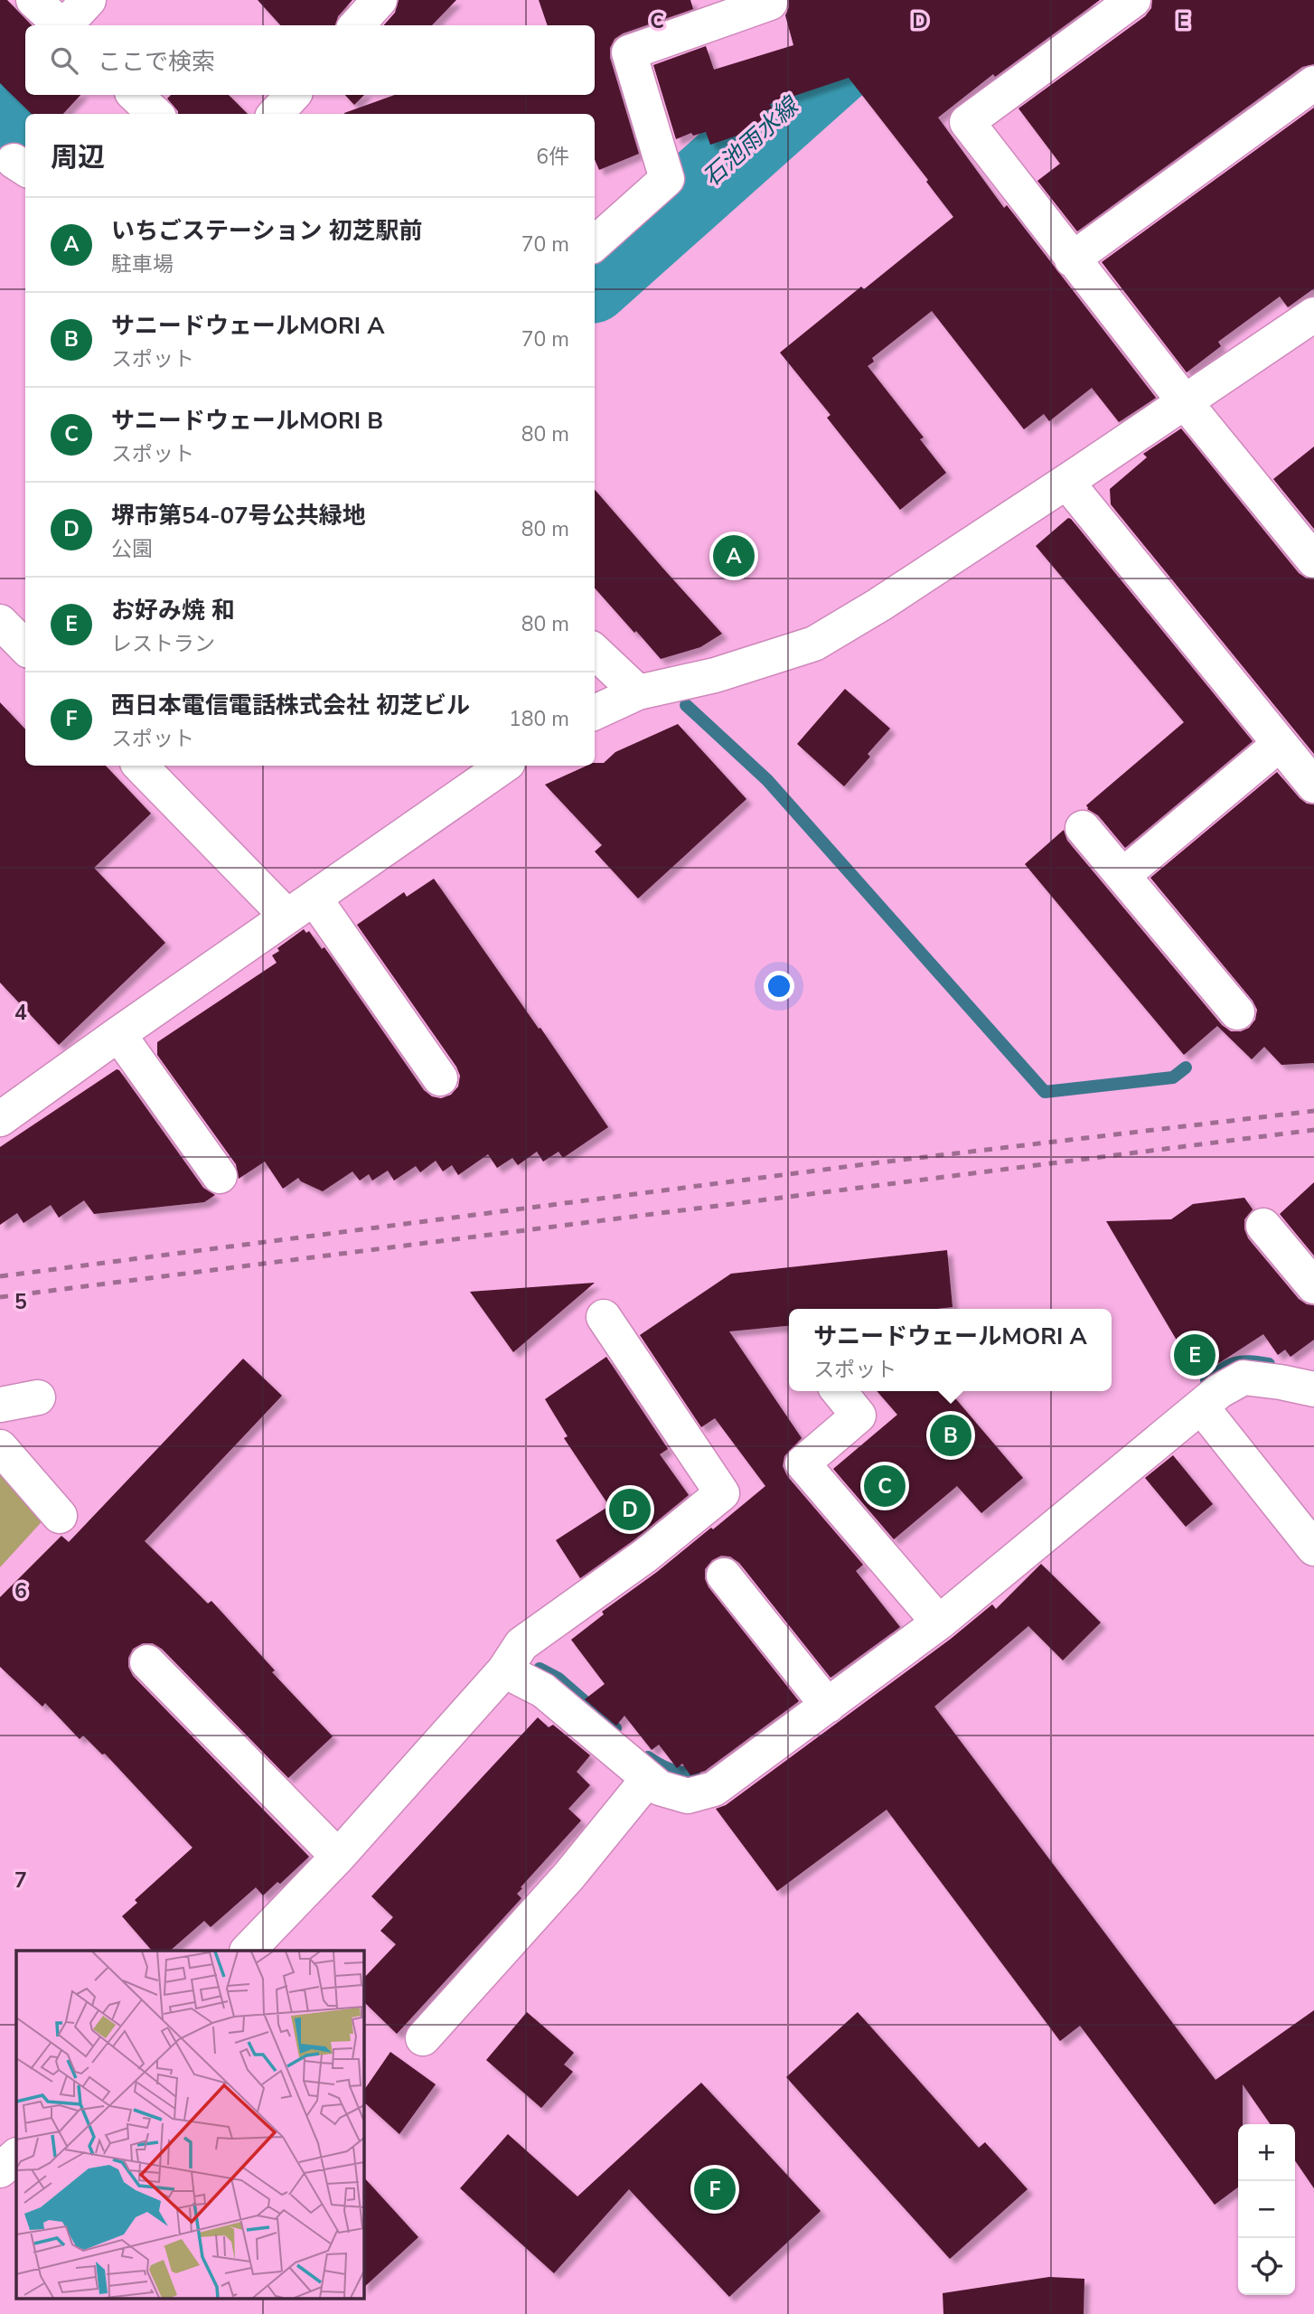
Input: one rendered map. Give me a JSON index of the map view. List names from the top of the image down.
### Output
{
  "water": ["石池雨水線"],
  "page": {
    "search": "ここで検索",
    "heading": ["周辺", "6件"],
    "list": [
      {
        "mark": "A",
        "name": "いちごステーション 初芝駅前",
        "note": "駐車場",
        "value": "70 m"
      },
      {
        "mark": "B",
        "name": "サニードウェールMORI A",
        "note": "スポット",
        "value": "70 m"
      },
      {
        "mark": "C",
        "name": "サニードウェールMORI B",
        "note": "スポット",
        "value": "80 m"
      },
      {
        "mark": "D",
        "name": "堺市第54-07号公共緑地",
        "note": "公園",
        "value": "80 m"
      },
      {
        "mark": "E",
        "name": "お好み焼 和",
        "note": "レストラン",
        "value": "80 m"
      },
      {
        "mark": "F",
        "name": "西日本電信電話株式会社 初芝ビル",
        "note": "スポット",
        "value": "180 m"
      }
    ],
    "pins": [
      "A",
      "E",
      "B",
      "C",
      "D",
      "F"
    ],
    "popup": ["サニードウェールMORI A", "スポット"],
    "map_buttons": ["+", "−"]
  },
  "grid": {
    "columns": ["C", "D", "E"],
    "rows": [
      "4",
      "5",
      "6",
      "7"
    ]
  }
}
